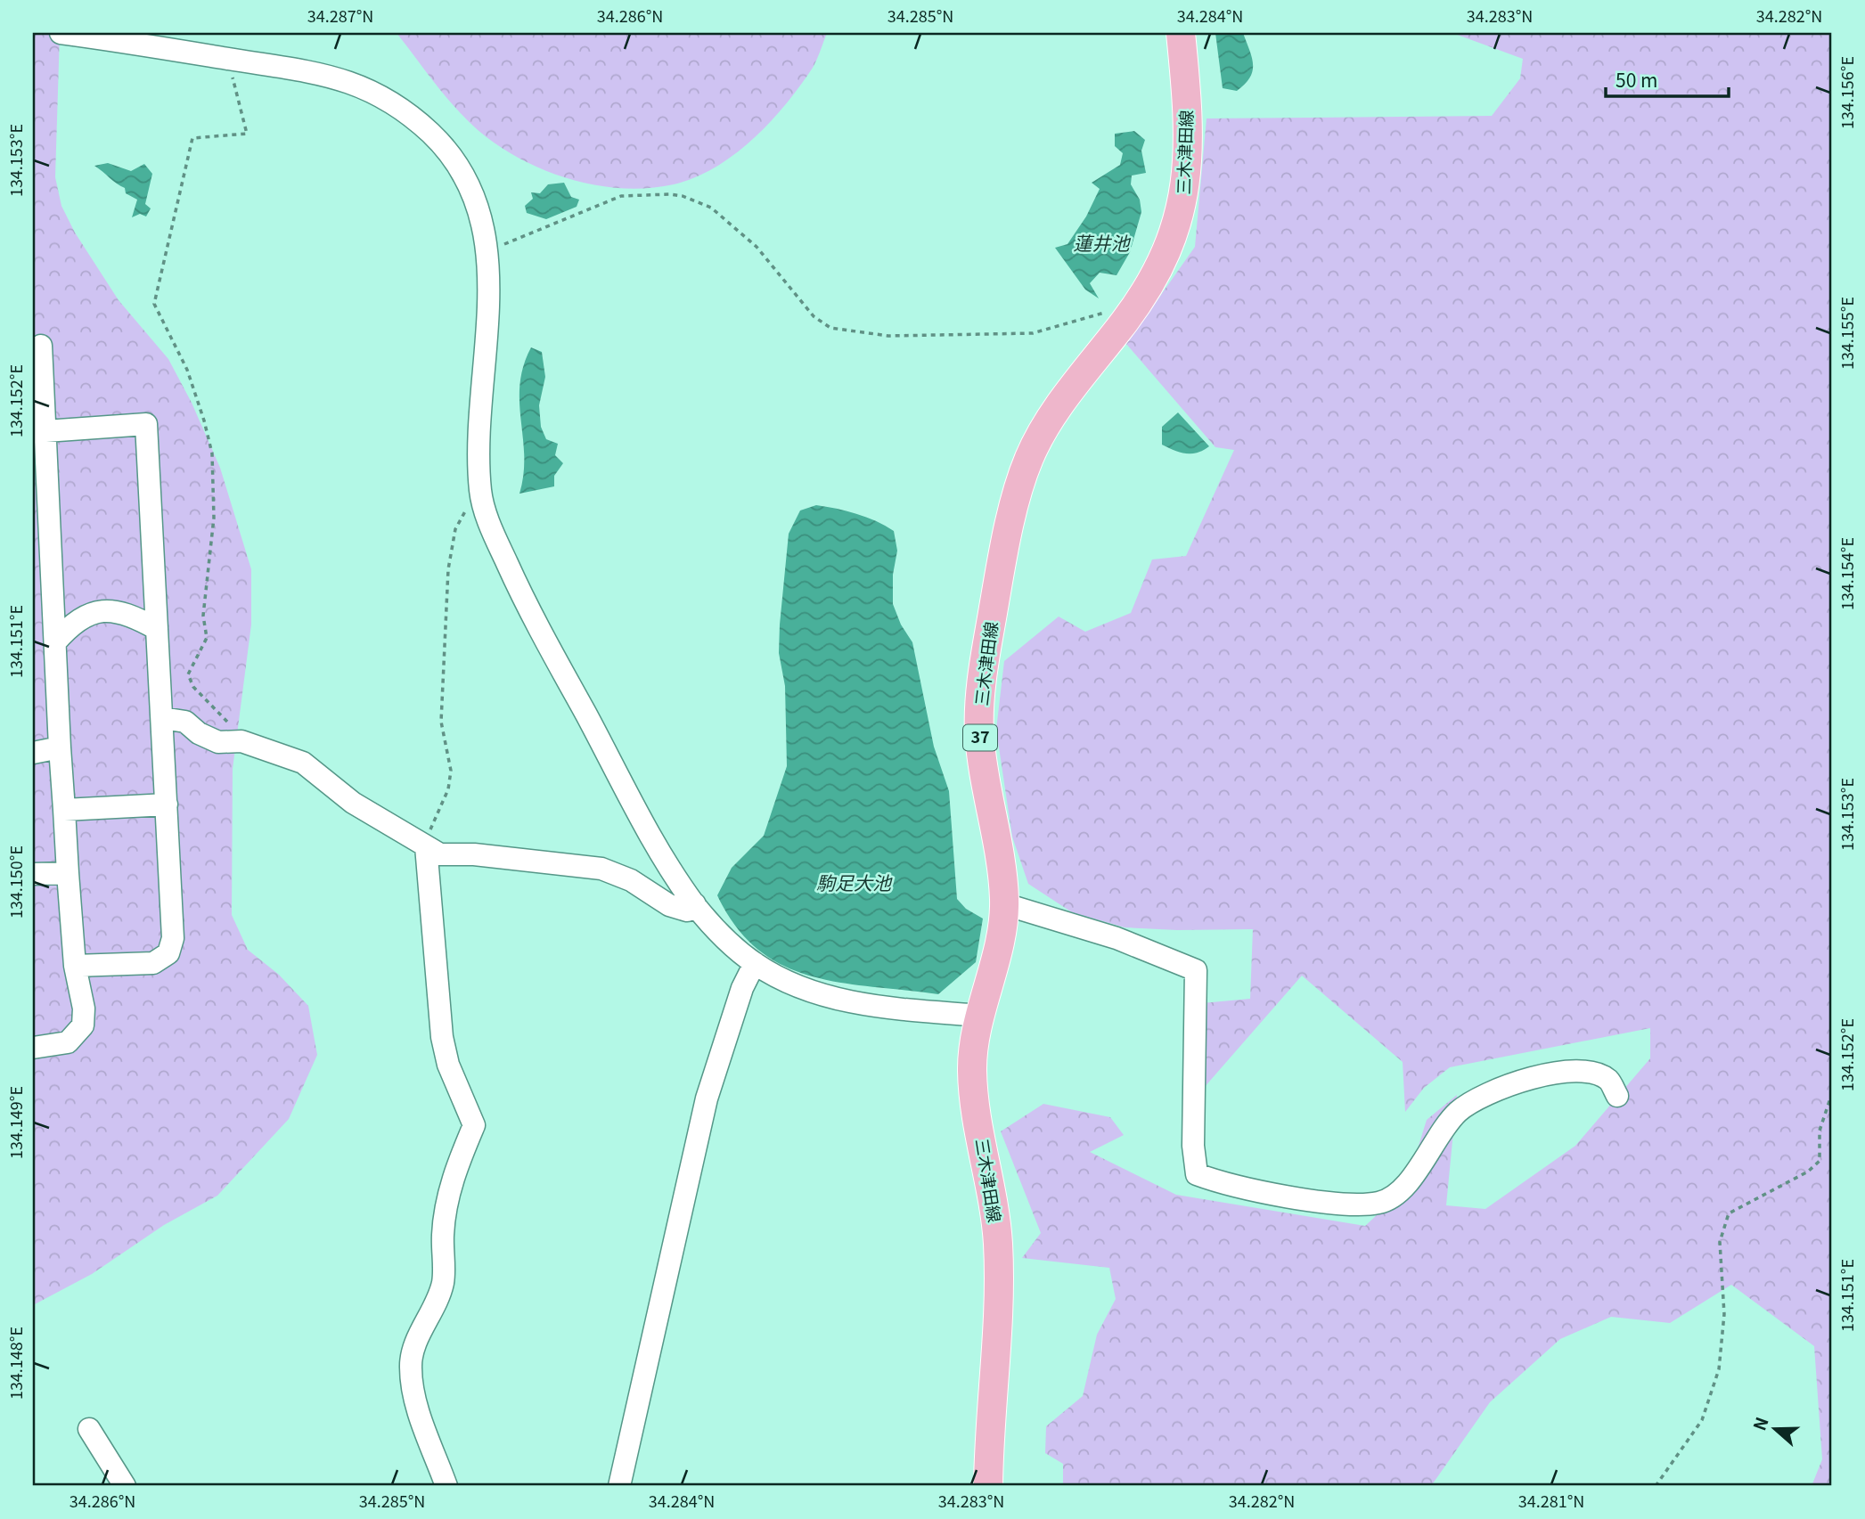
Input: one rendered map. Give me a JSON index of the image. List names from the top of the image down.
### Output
{
  "streets": {
    "main road": ["三木津田線", "37"]
  },
  "water": ["蓮井池", "駒足大池"],
  "scale_bar": "50 m",
  "north": "left",
  "coordinates": [
    "34.287°N",
    "34.286°N",
    "34.285°N",
    "34.284°N",
    "34.283°N",
    "34.282°N",
    "134.156°E",
    "134.153°E",
    "134.155°E",
    "134.152°E",
    "134.154°E",
    "134.151°E",
    "134.150°E",
    "134.149°E",
    "134.148°E",
    "34.281°N"
  ]
}
